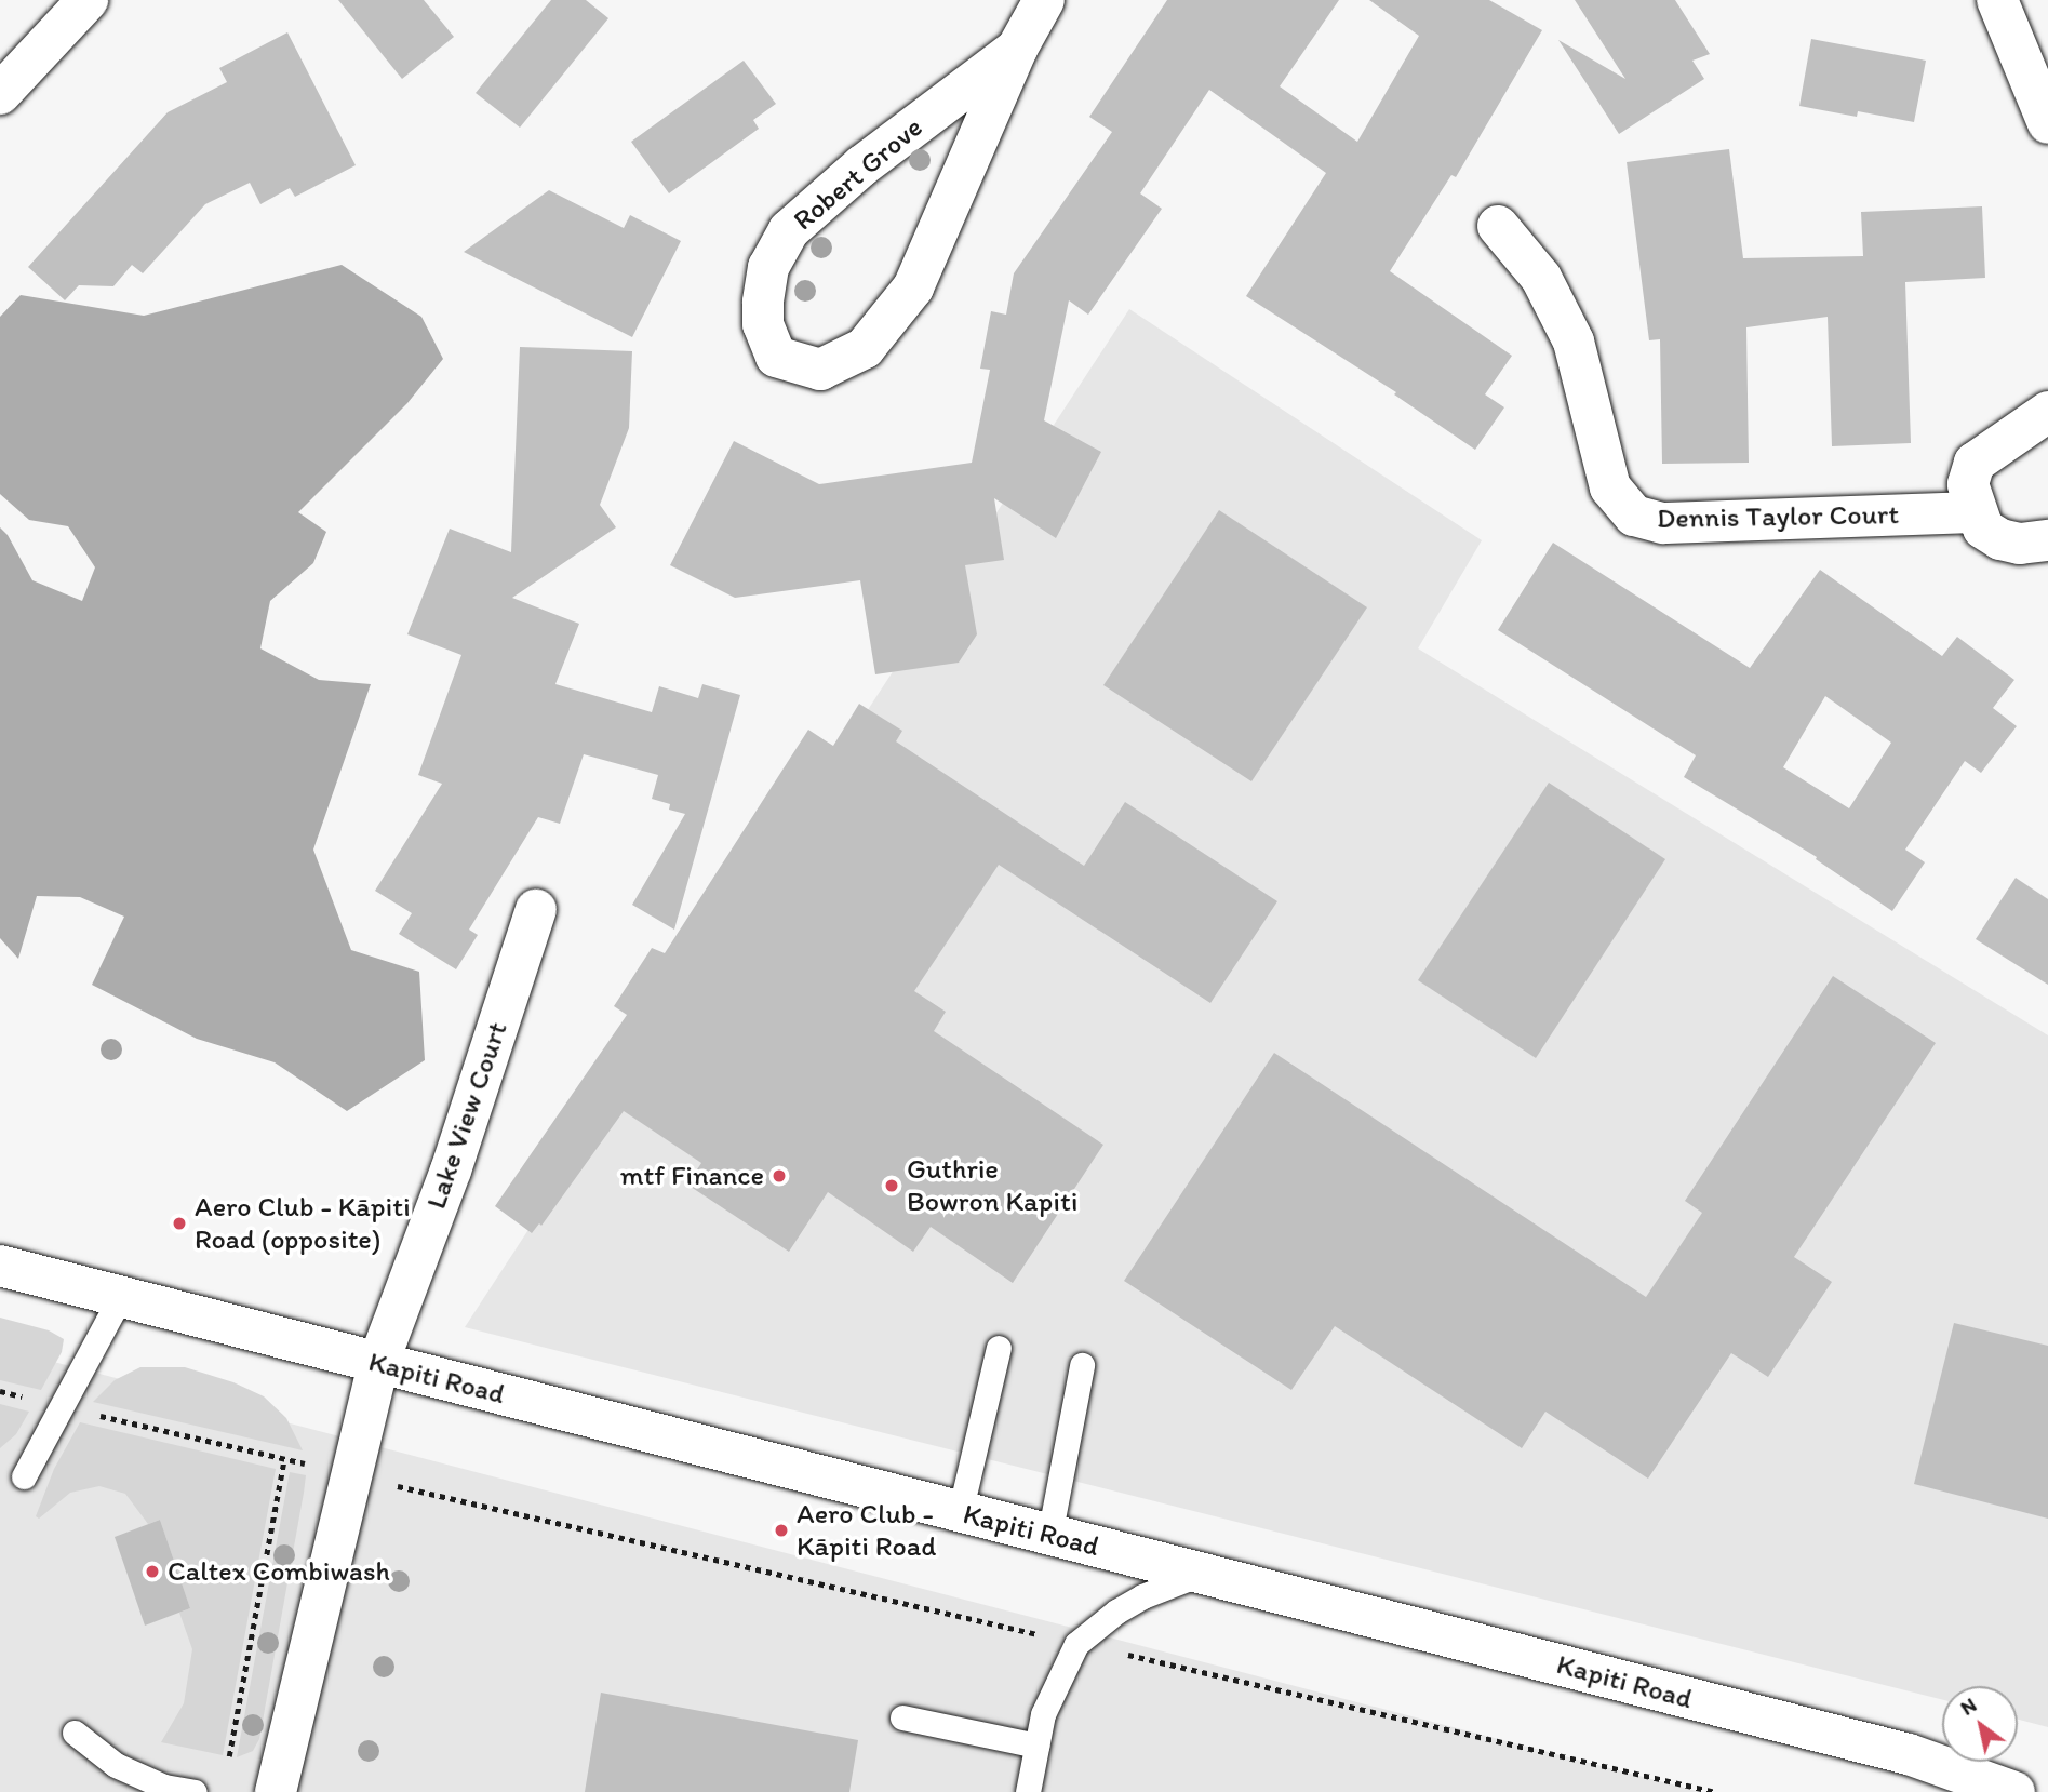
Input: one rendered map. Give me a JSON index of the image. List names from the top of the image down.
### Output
{
  "streets": {
    "street": [
      "Robert Grove",
      "Dennis Taylor Court",
      "Lake View Court",
      "Kapiti Road"
    ]
  },
  "crossings": [
    ["Lake View Court", "Kapiti Road"]
  ],
  "places": [
    "mtf Finance",
    "Guthrie Bowron Kapiti",
    "Aero Club - Kāpiti Road (opposite)",
    "Aero Club - Kāpiti Road",
    "Caltex Combiwash"
  ],
  "north": "top left"
}
